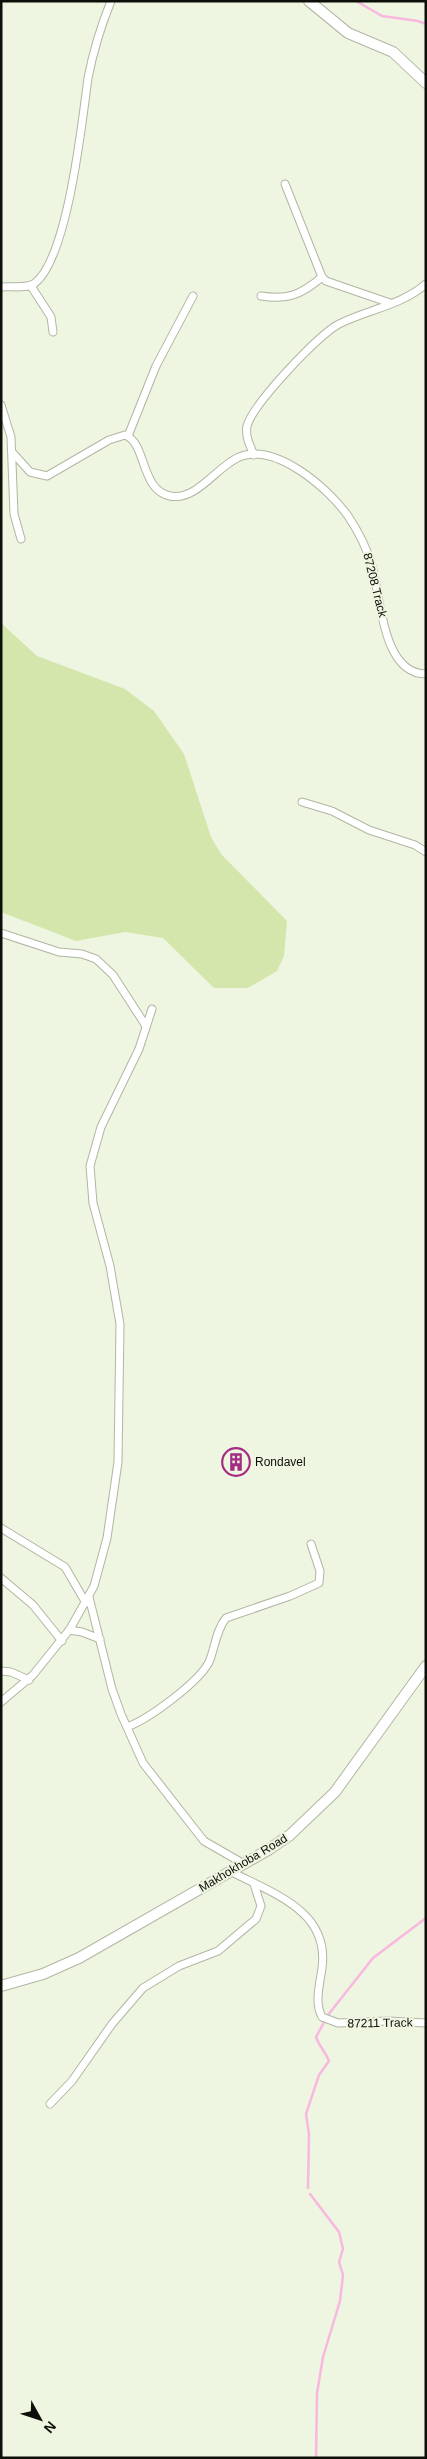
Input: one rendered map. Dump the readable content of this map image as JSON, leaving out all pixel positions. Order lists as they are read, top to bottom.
{
  "streets": {
    "street": ["87208 Track", "Makhokhoba Road", "87211 Track"]
  },
  "crossings": [
    ["Makhokhoba Road", "87211 Track"]
  ],
  "places": {
    "building": ["Rondavel"]
  },
  "north": "bottom right"
}
